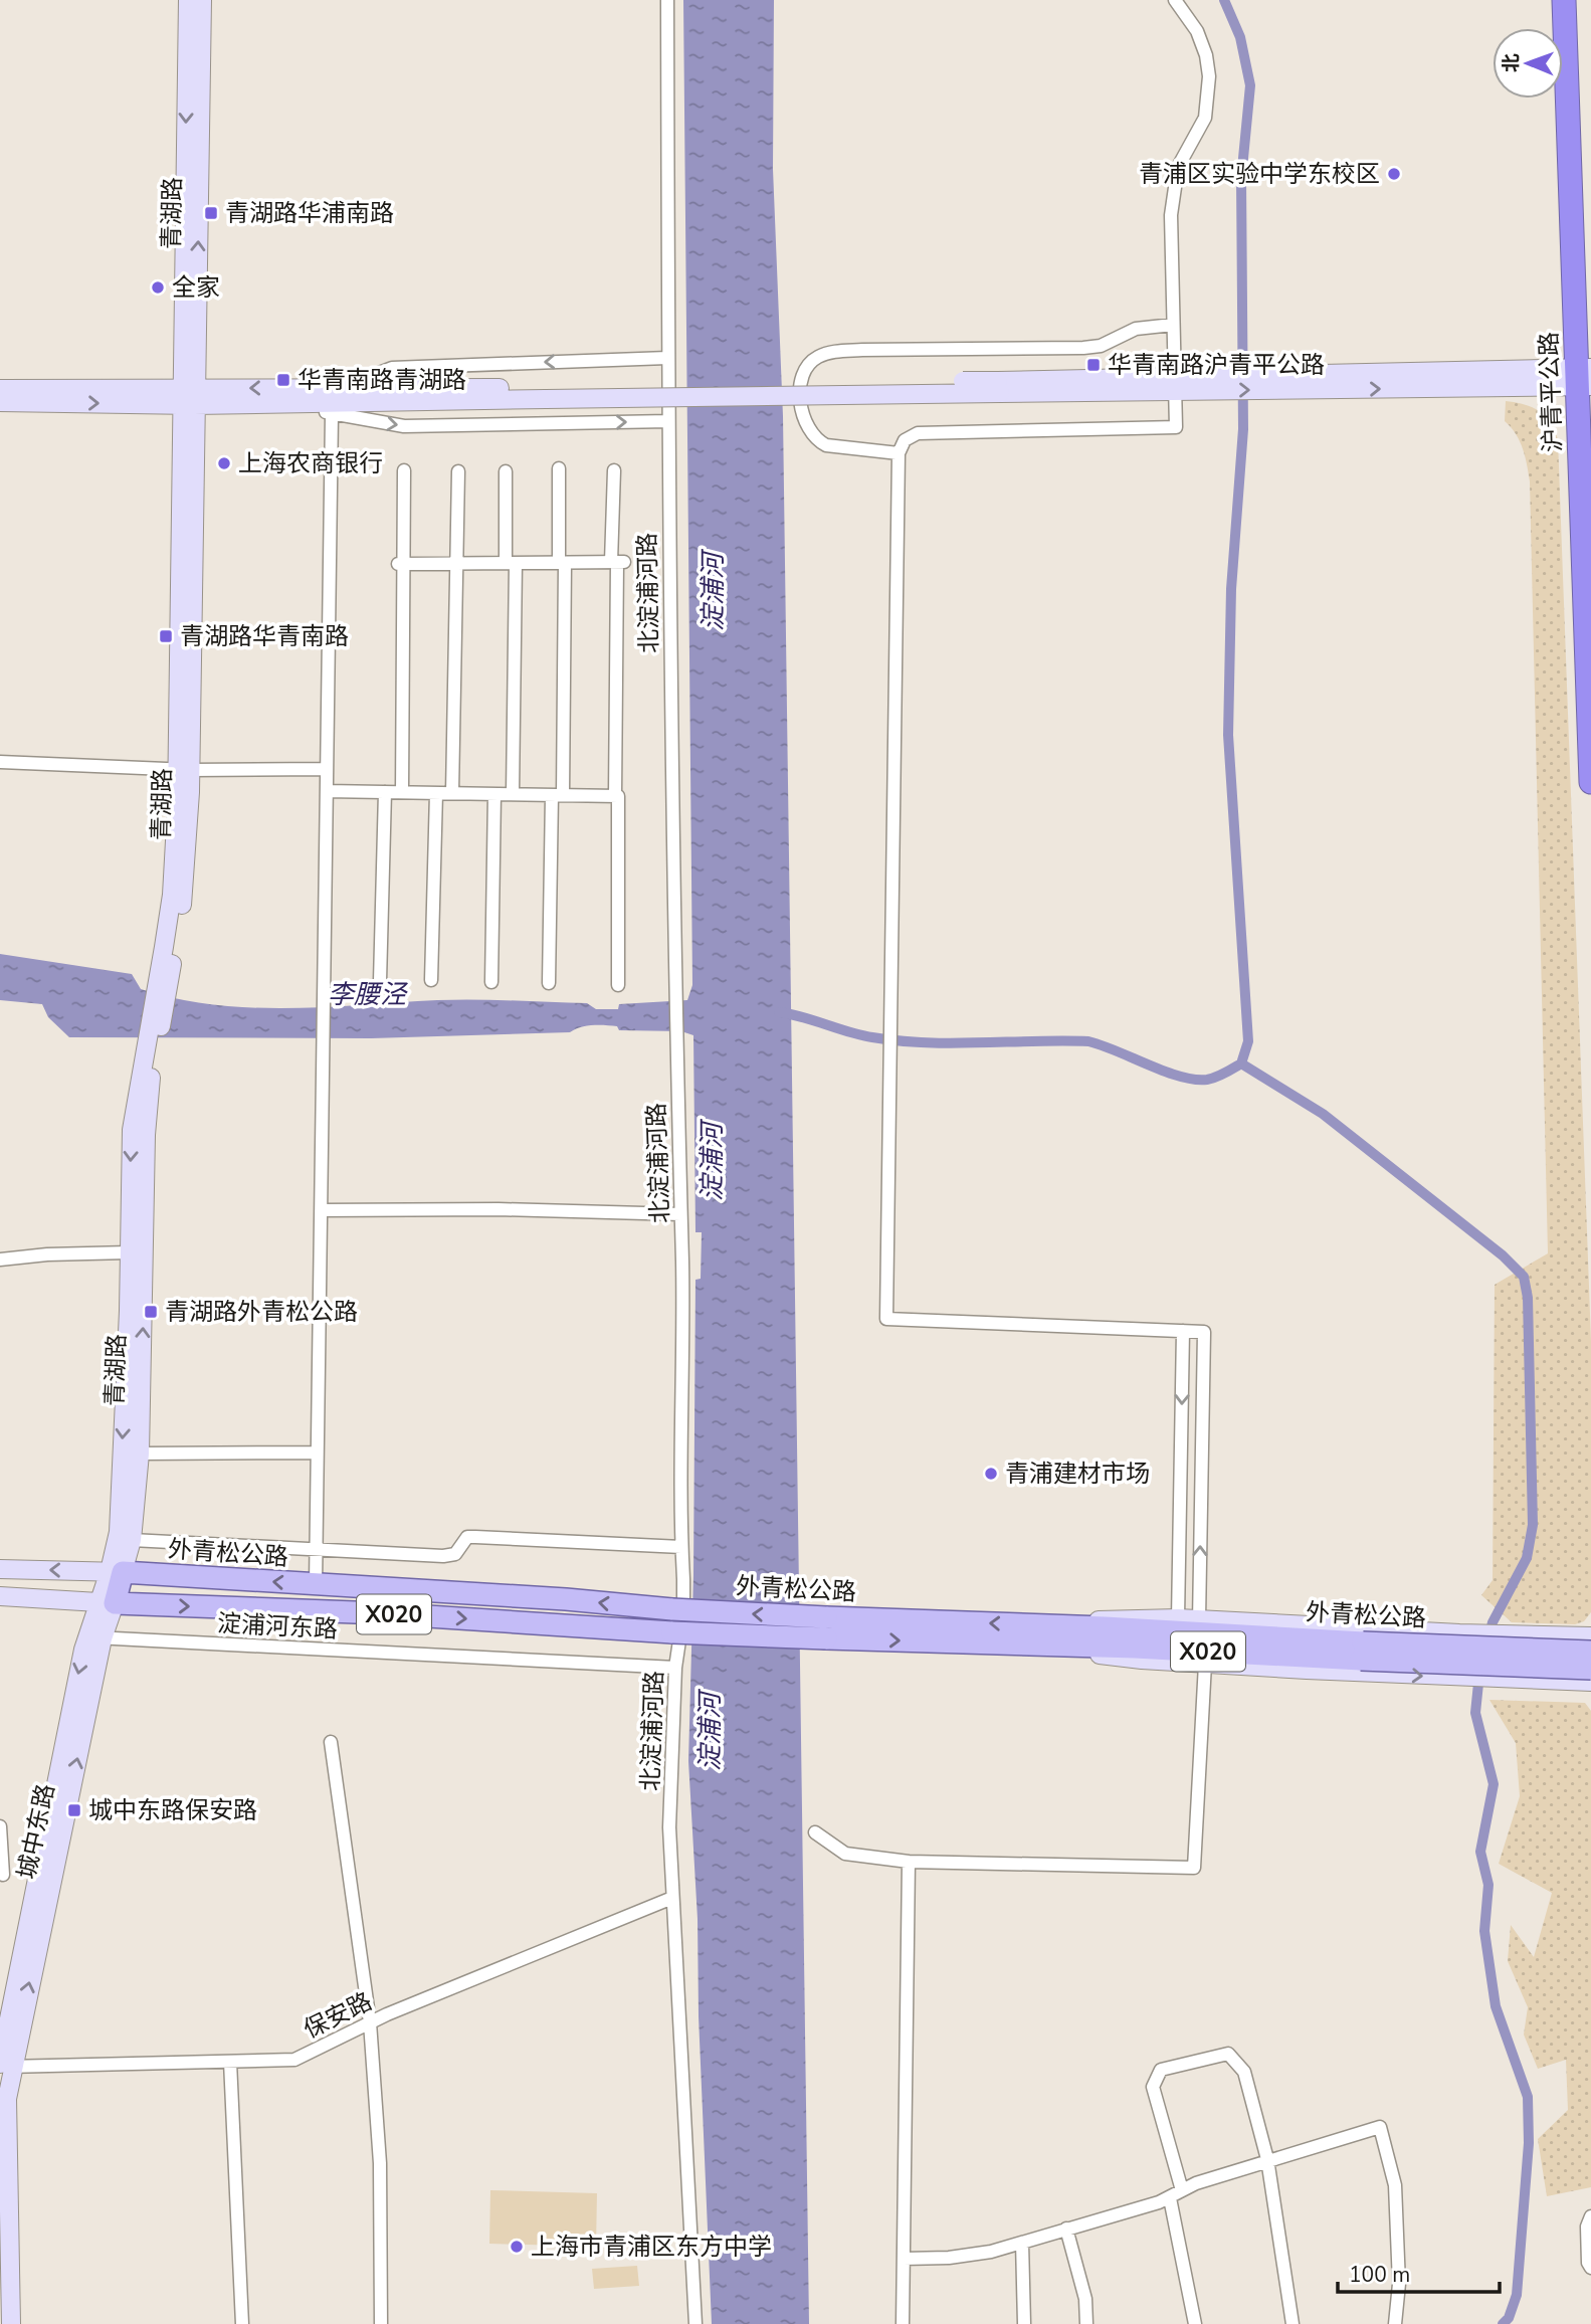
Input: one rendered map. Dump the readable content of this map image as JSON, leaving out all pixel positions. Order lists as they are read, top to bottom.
{
  "streets": {
    "highway": ["沪青平公路"],
    "main road": [
      "青湖路",
      "外青松公路",
      "X020",
      "城中东路"
    ],
    "street": ["北淀浦河路", "淀浦河东路", "保安路"]
  },
  "crossings": [
    ["青湖路", "外青松公路"],
    ["青湖路", "城中东路"],
    ["北淀浦河路", "淀浦河东路"],
    ["北淀浦河路", "保安路"],
    ["外青松公路", "城中东路"],
    ["淀浦河东路", "城中东路"],
    ["城中东路", "保安路"]
  ],
  "water": ["淀浦河", "李腰泾"],
  "places": {
    "other": [
      "青浦区实验中学东校区",
      "全家",
      "上海农商银行",
      "青浦建材市场",
      "上海市青浦区东方中学"
    ],
    "transit": [
      "青湖路华浦南路",
      "华青南路沪青平公路",
      "华青南路青湖路",
      "青湖路华青南路",
      "青湖路外青松公路",
      "城中东路保安路"
    ]
  },
  "scale_bar": "100 m",
  "north": "left"
}
